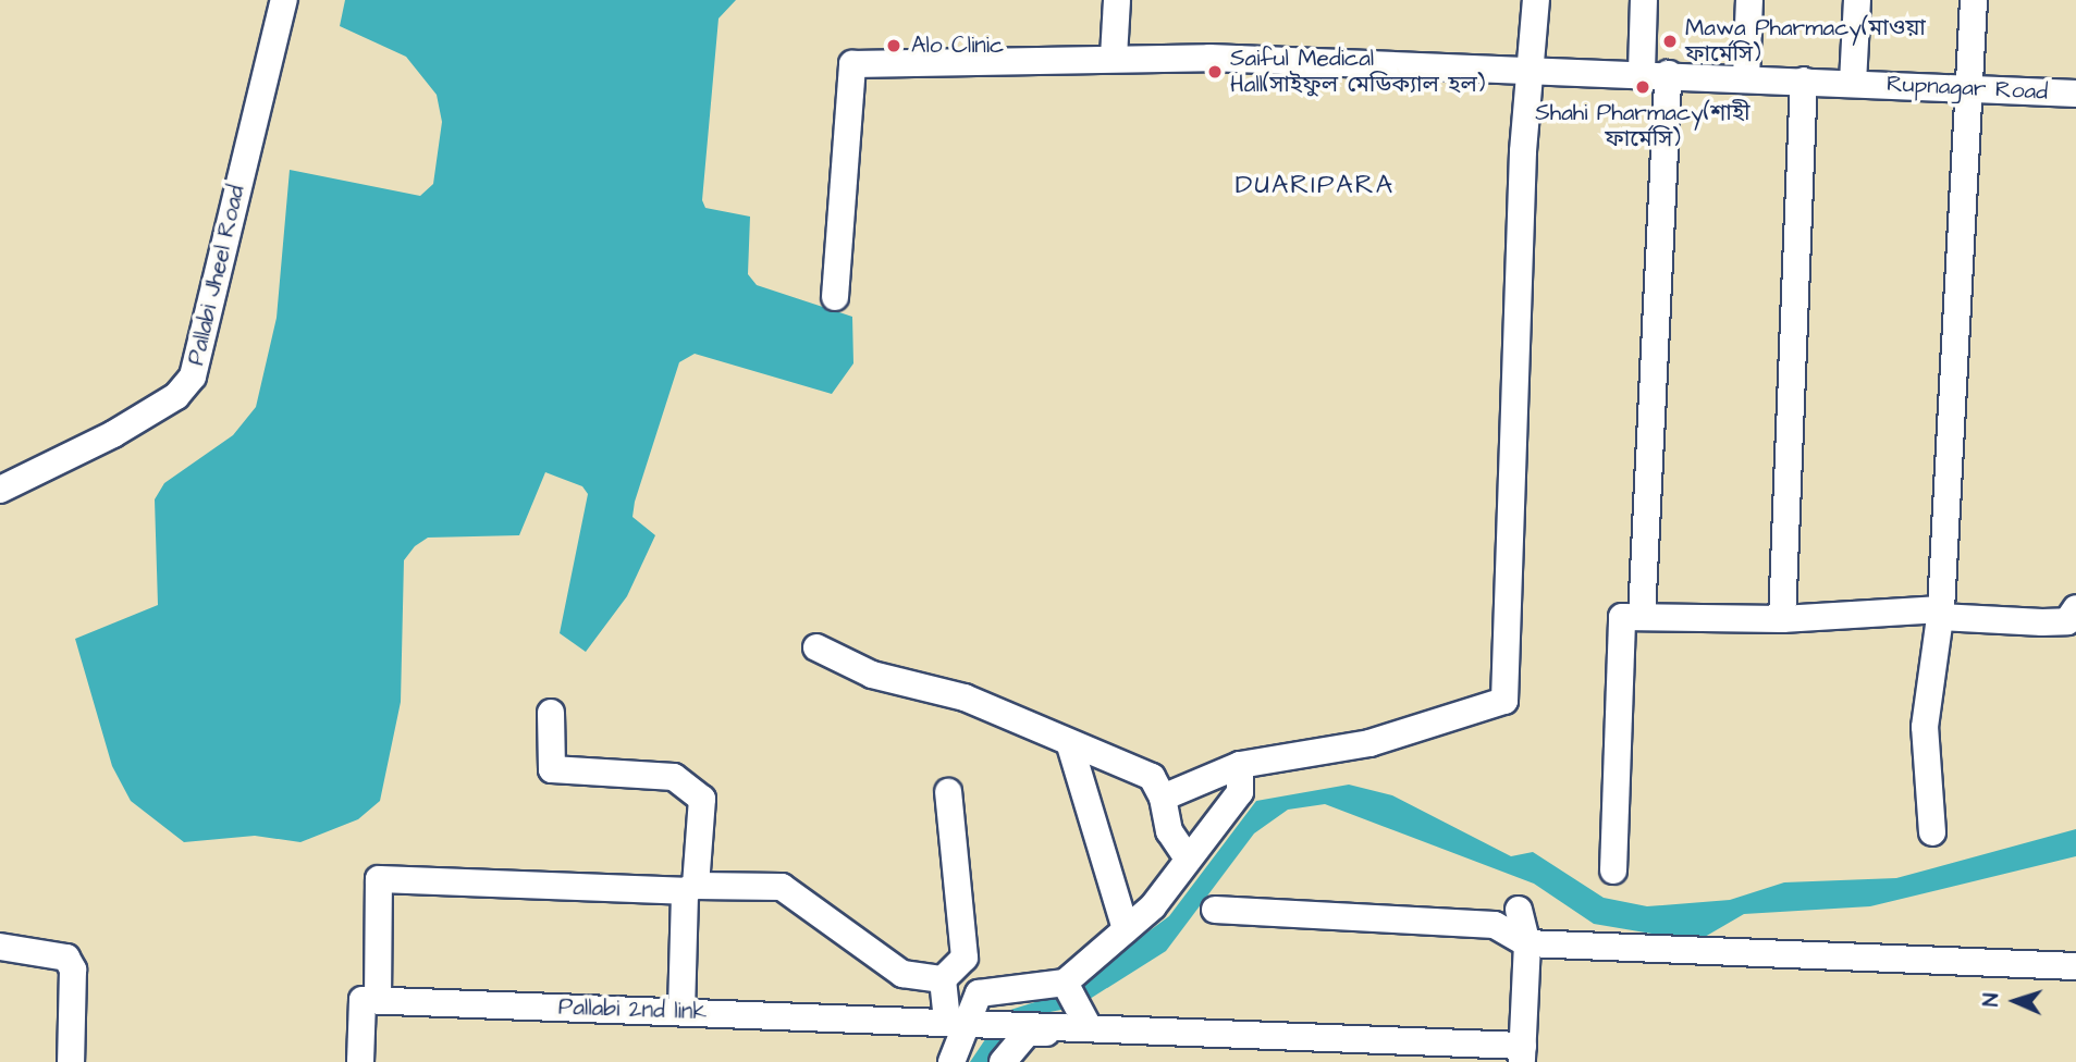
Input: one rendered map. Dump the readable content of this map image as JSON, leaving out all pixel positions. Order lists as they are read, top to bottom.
{
  "streets": {
    "street": ["Rupnagar Road", "Pallabi Jheel Road", "Pallabi 2nd link"]
  },
  "districts": ["DUARIPARA"],
  "places": [
    "Mawa Pharmacy(মাওয়া ফার্মেসি)",
    "Alo Clinic",
    "Saiful Medical Hall(সাইফুল মেডিক্যাল হল)",
    "Shahi Pharmacy(শাহী ফার্মেসি)"
  ],
  "north": "left"
}
